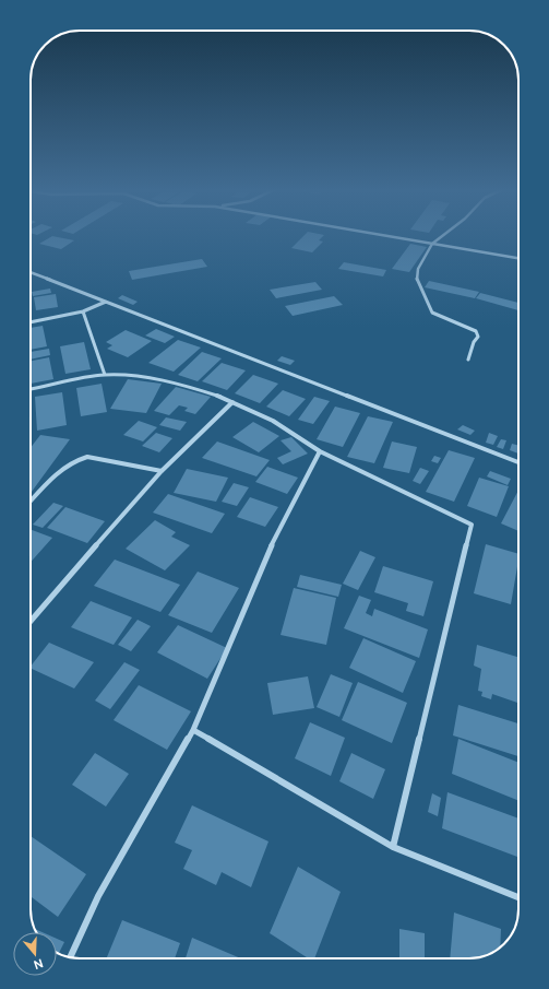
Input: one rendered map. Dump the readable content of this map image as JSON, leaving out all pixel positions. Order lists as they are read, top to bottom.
{
  "north": "bottom"
}
